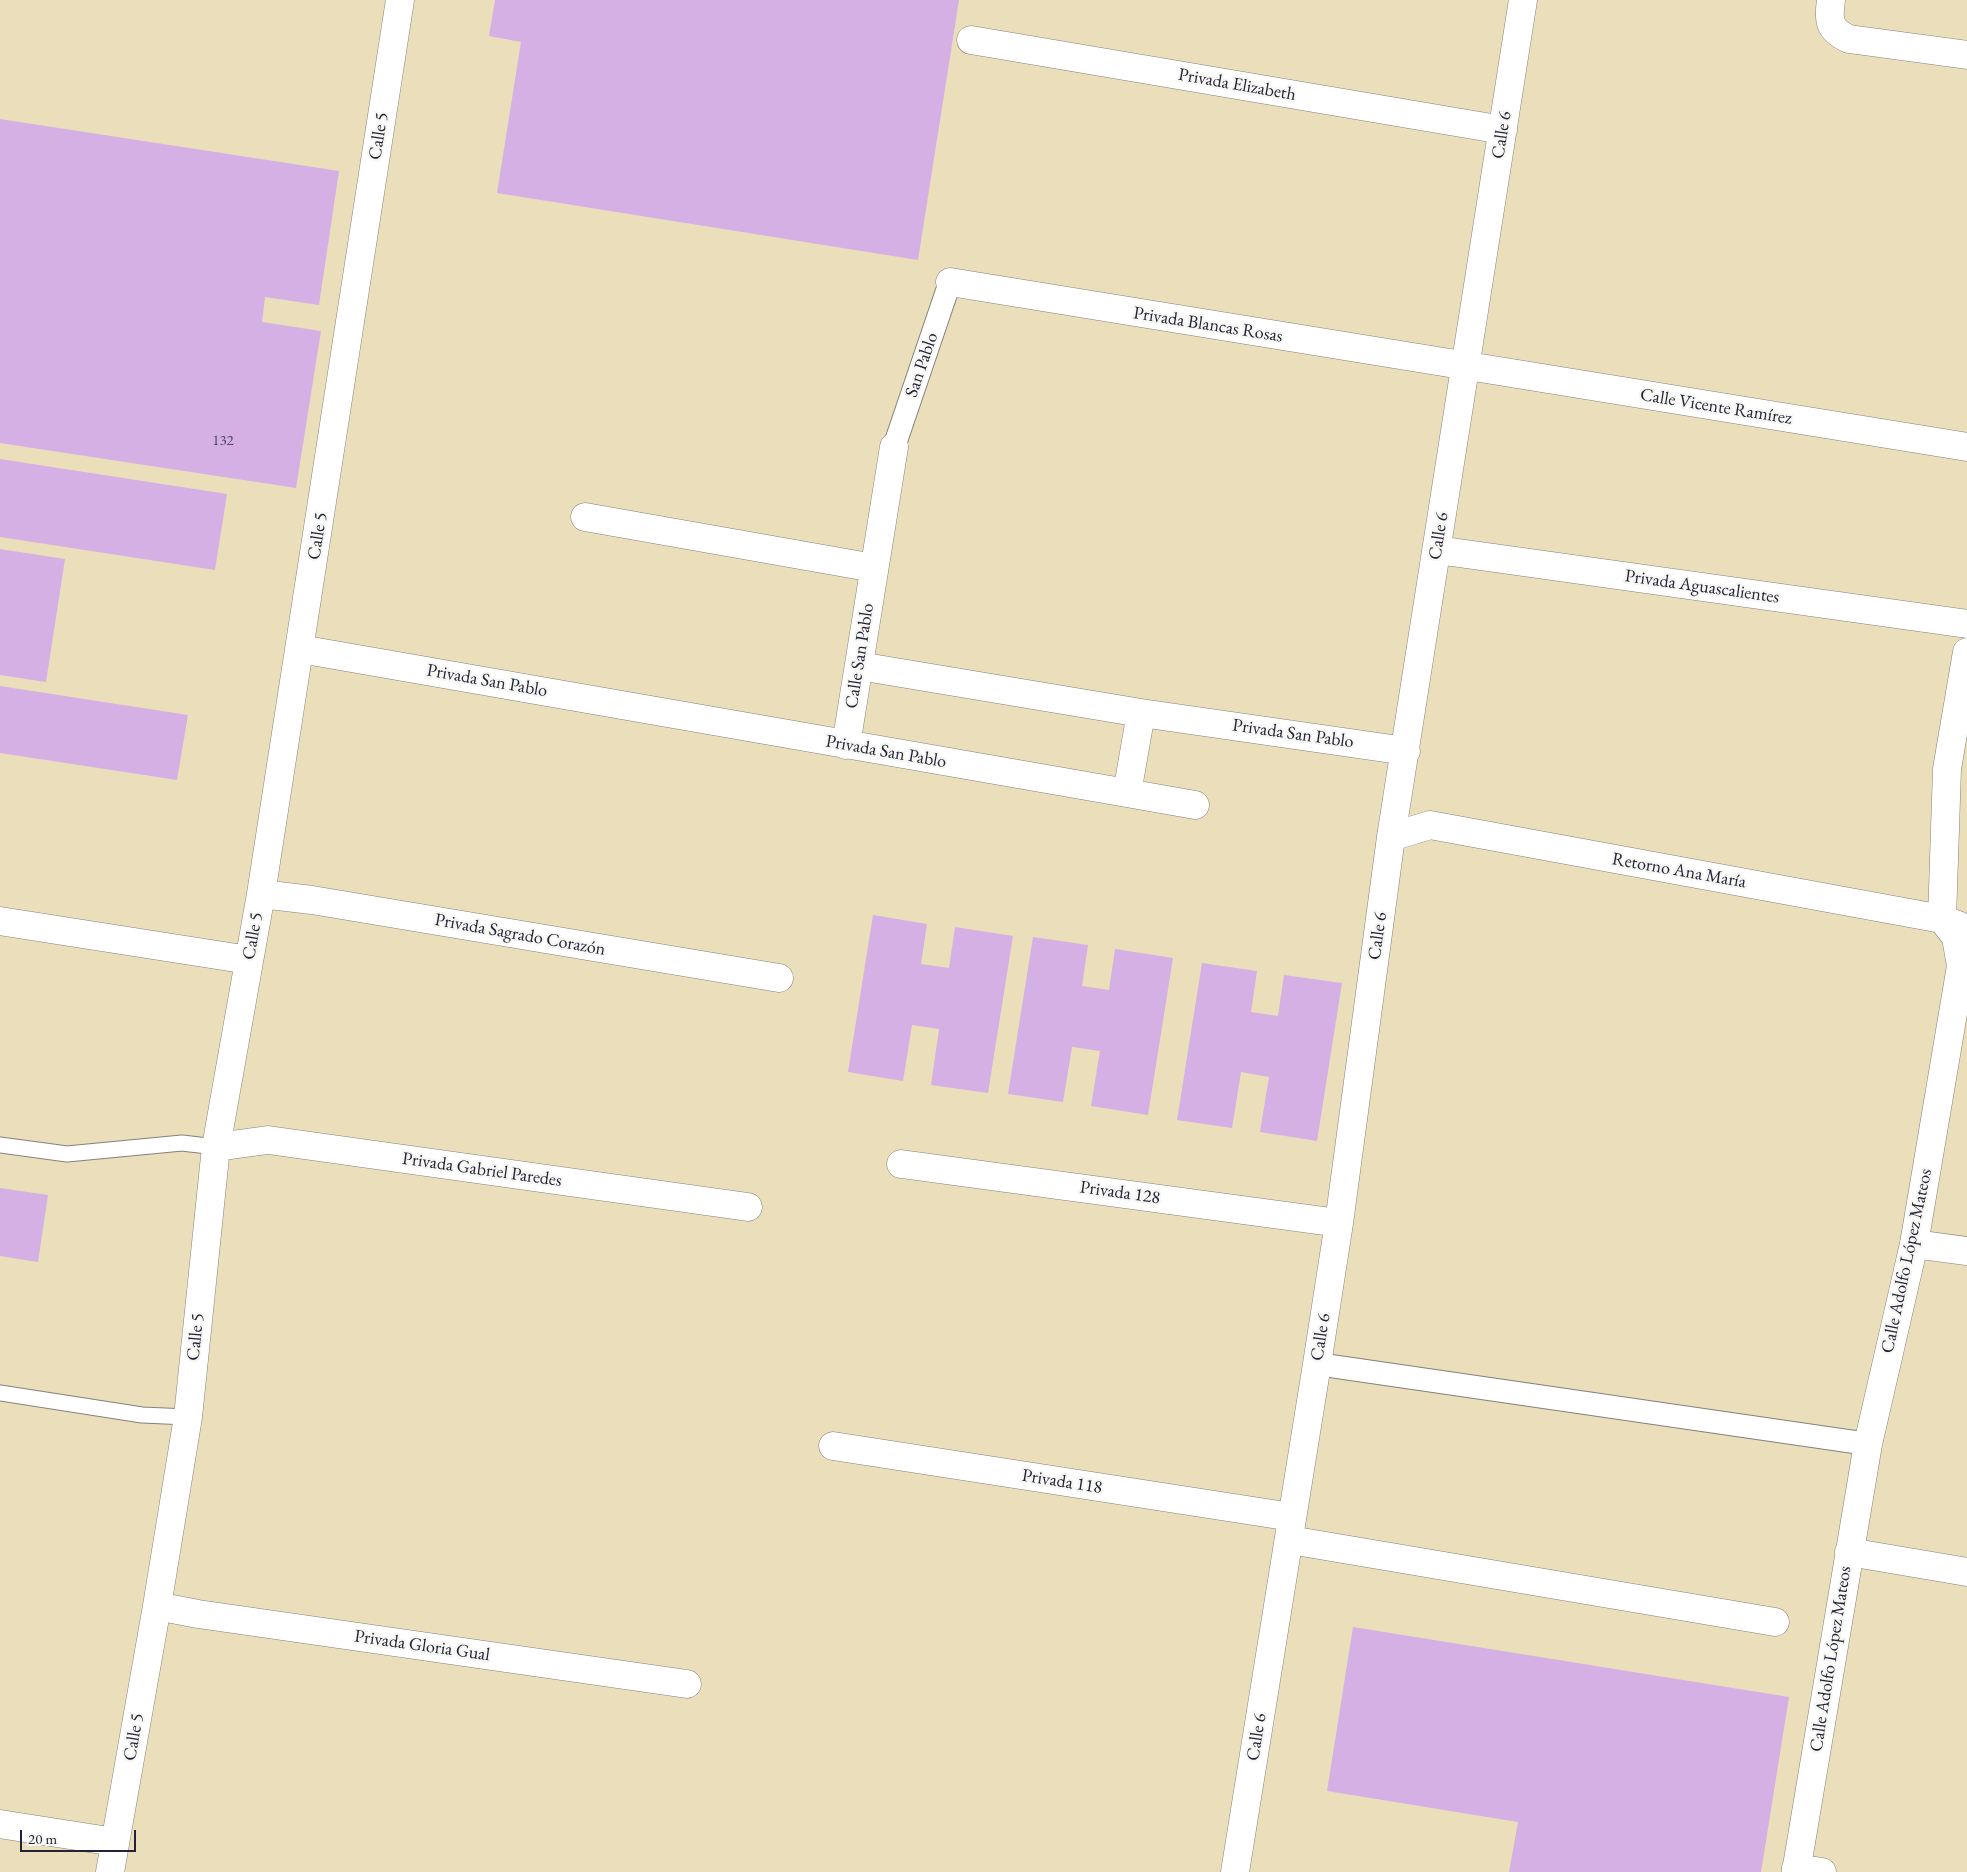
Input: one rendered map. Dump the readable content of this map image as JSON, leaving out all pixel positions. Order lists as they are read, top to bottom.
{
  "streets": {
    "street": [
      "Privada Elizabeth",
      "Calle 6",
      "Calle 5",
      "Privada Blancas Rosas",
      "San Pablo",
      "Calle Vicente Ramírez",
      "Privada Aguascalientes",
      "Calle San Pablo",
      "Privada San Pablo",
      "Retorno Ana María",
      "Privada Sagrado Corazón",
      "Privada Gabriel Paredes",
      "Privada 128",
      "Calle Adolfo López Mateos",
      "Privada 118",
      "Privada Gloria Gual"
    ]
  },
  "crossings": [
    ["Privada Elizabeth", "Calle 6"],
    ["Calle 6", "Privada Blancas Rosas"],
    ["Calle 6", "Calle Vicente Ramírez"],
    ["Calle 6", "Privada Aguascalientes"],
    ["Calle 6", "Privada San Pablo"],
    ["Calle 6", "Retorno Ana María"],
    ["Calle 6", "Privada 128"],
    ["Calle 6", "Privada 118"],
    ["Calle 5", "Privada San Pablo"],
    ["Calle 5", "Privada Sagrado Corazón"],
    ["Calle 5", "Privada Gabriel Paredes"],
    ["Calle 5", "Privada Gloria Gual"],
    ["Privada Blancas Rosas", "San Pablo"],
    ["Privada Blancas Rosas", "Calle Vicente Ramírez"],
    ["Calle San Pablo", "Privada San Pablo"],
    ["Retorno Ana María", "Calle Adolfo López Mateos"]
  ],
  "house_numbers": ["132"],
  "scale_bar": "20 m"
}
